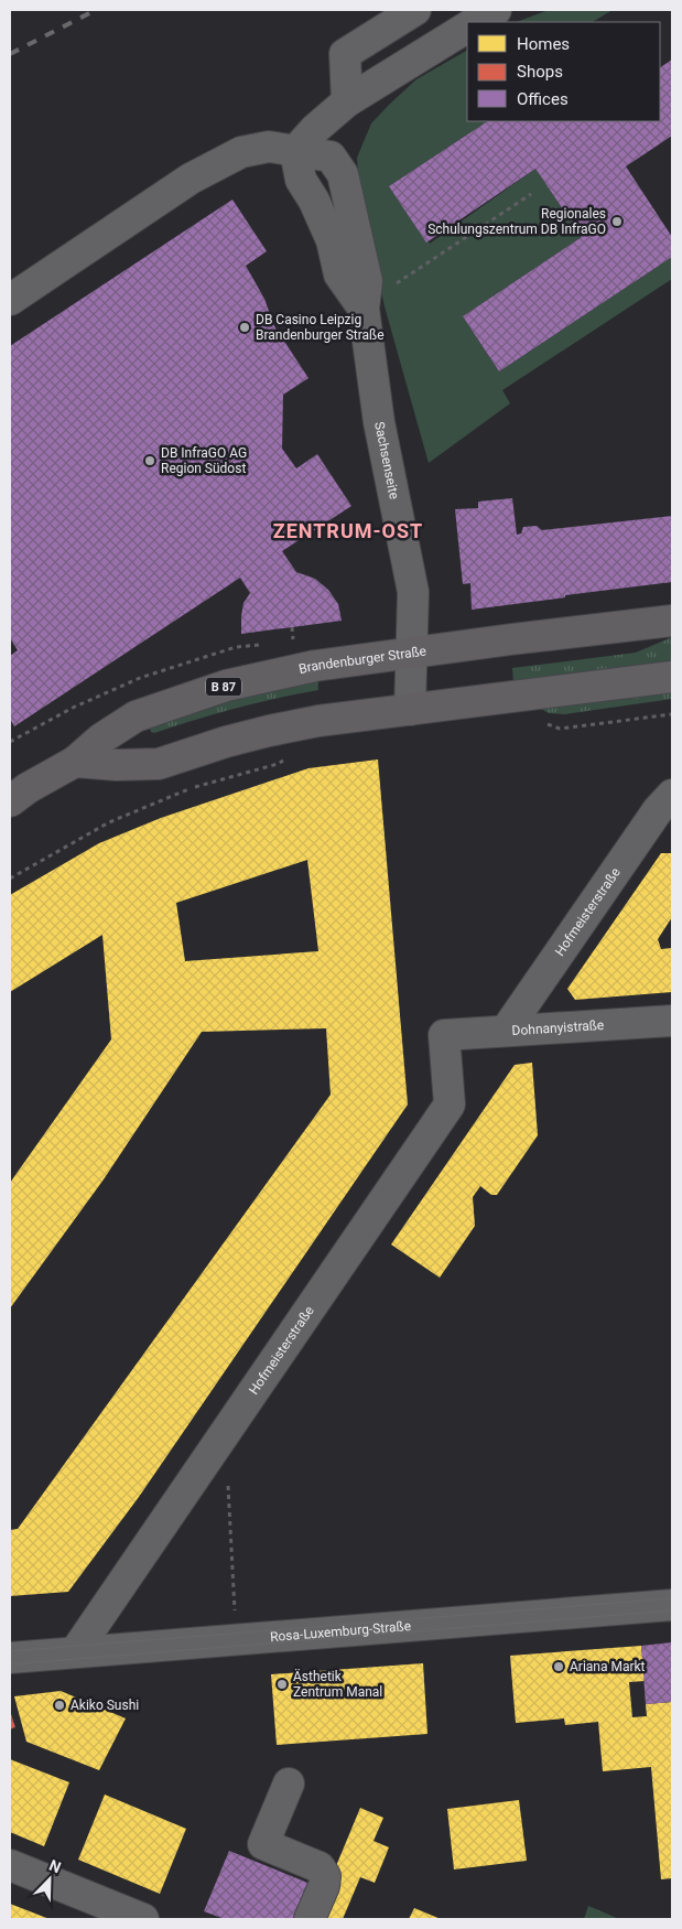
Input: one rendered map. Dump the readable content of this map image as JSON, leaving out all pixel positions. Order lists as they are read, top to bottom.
{
  "streets": {
    "main road": ["Brandenburger Straße", "B 87"],
    "street": [
      "Sachsenseite",
      "Hofmeisterstraße",
      "Dohnanyistraße",
      "Rosa-Luxemburg-Straße"
    ]
  },
  "crossings": [
    ["Sachsenseite", "Brandenburger Straße"],
    ["Hofmeisterstraße", "Dohnanyistraße"],
    ["Hofmeisterstraße", "Rosa-Luxemburg-Straße"]
  ],
  "districts": ["ZENTRUM-OST"],
  "places": [
    "Regionales Schulungszentrum DB InfraGO",
    "DB Casino Leipzig Brandenburger Straße",
    "DB InfraGO AG Region Südost",
    "Ariana Markt",
    "Ästhetik Zentrum Manal",
    "Akiko Sushi"
  ],
  "legend": ["Homes", "Shops", "Offices"],
  "north": "top right"
}
